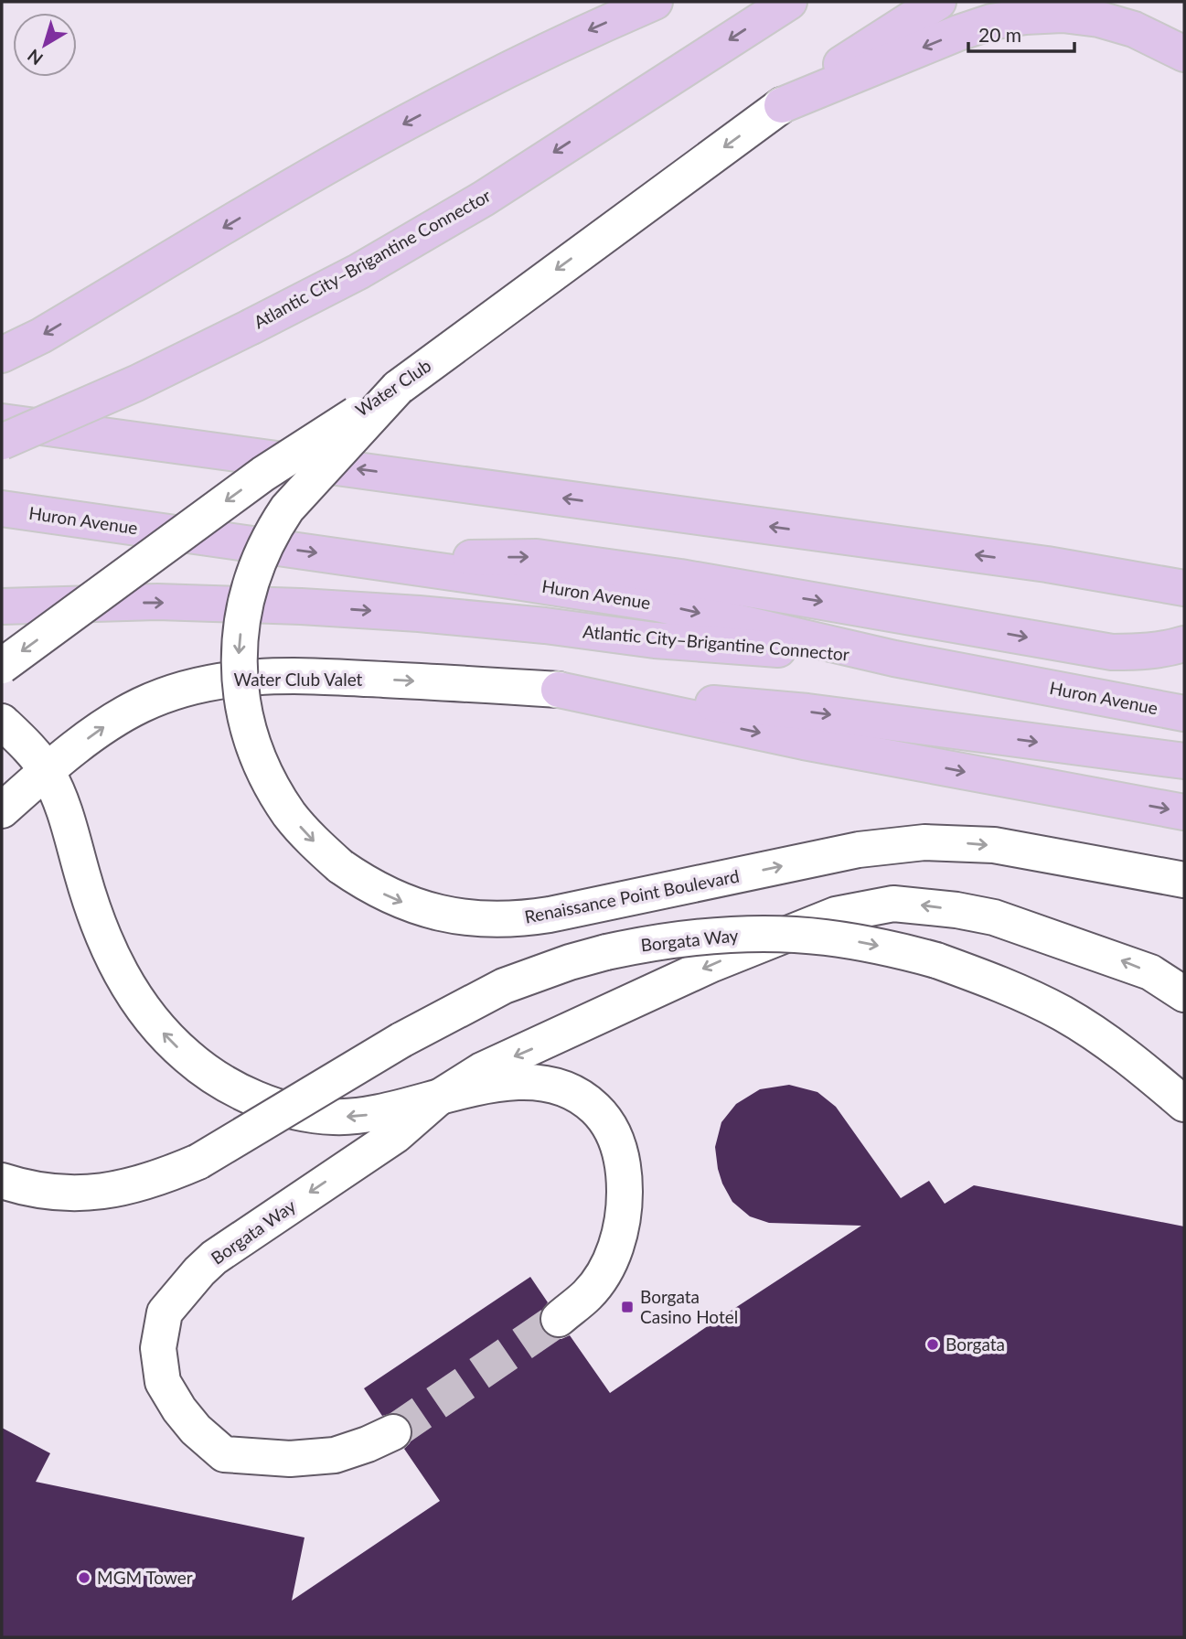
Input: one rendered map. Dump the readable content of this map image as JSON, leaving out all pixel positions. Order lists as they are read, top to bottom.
{
  "streets": {
    "main road": ["Atlantic City–Brigantine Connector", "Huron Avenue"],
    "street": [
      "Water Club",
      "Water Club Valet",
      "Renaissance Point Boulevard",
      "Borgata Way"
    ]
  },
  "crossings": [
    ["Atlantic City–Brigantine Connector", "Huron Avenue"],
    ["Water Club", "Renaissance Point Boulevard"],
    ["Water Club Valet", "Borgata Way"]
  ],
  "one_way": ["Water Club", "Water Club Valet"],
  "places": {
    "transit": ["Borgata Casino Hotel"],
    "other": ["Borgata", "MGM Tower"]
  },
  "scale_bar": "20 m",
  "north": "bottom left"
}
